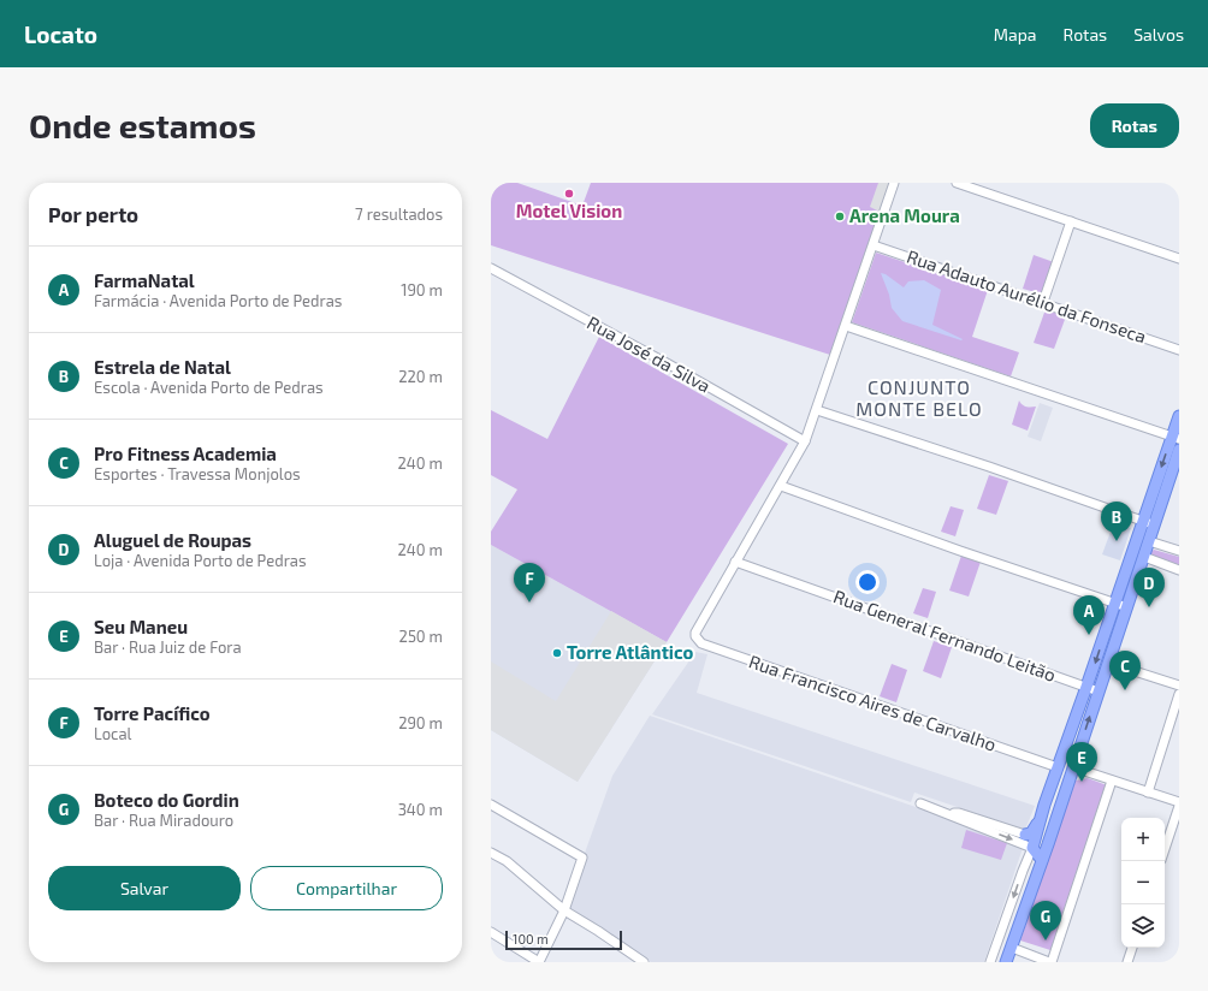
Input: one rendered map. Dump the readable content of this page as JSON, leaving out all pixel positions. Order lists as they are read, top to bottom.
{
  "streets": {
    "street": [
      "Rua Adauto Aurélio da Fonseca",
      "Rua José da Silva",
      "Rua General Fernando Leitão",
      "Rua Francisco Aires de Carvalho"
    ]
  },
  "crossings": [
    ["Rua General Fernando Leitão", "Rua Francisco Aires de Carvalho"]
  ],
  "districts": ["CONJUNTO MONTE BELO"],
  "places": ["Motel Vision", "Arena Moura", "Torre Atlântico"],
  "scale_bar": "100 m",
  "page": {
    "header": "Locato",
    "nav": ["Mapa", "Rotas", "Salvos"],
    "buttons": [
      "Rotas",
      ["Salvar", "Compartilhar"]
    ],
    "title": "Onde estamos",
    "heading": ["Por perto", "7 resultados"],
    "list": [
      {
        "mark": "A",
        "name": "FarmaNatal",
        "note": "Farmácia · Avenida Porto de Pedras",
        "value": "190 m"
      },
      {
        "mark": "B",
        "name": "Estrela de Natal",
        "note": "Escola · Avenida Porto de Pedras",
        "value": "220 m"
      },
      {
        "mark": "C",
        "name": "Pro Fitness Academia",
        "note": "Esportes · Travessa Monjolos",
        "value": "240 m"
      },
      {
        "mark": "D",
        "name": "Aluguel de Roupas",
        "note": "Loja · Avenida Porto de Pedras",
        "value": "240 m"
      },
      {
        "mark": "E",
        "name": "Seu Maneu",
        "note": "Bar · Rua Juiz de Fora",
        "value": "250 m"
      },
      {
        "mark": "F",
        "name": "Torre Pacífico",
        "note": "Local",
        "value": "290 m"
      },
      {
        "mark": "G",
        "name": "Boteco do Gordin",
        "note": "Bar · Rua Miradouro",
        "value": "340 m"
      }
    ],
    "pins": [
      "B",
      "F",
      "D",
      "A",
      "C",
      "E",
      "G"
    ],
    "map_buttons": ["+", "−"],
    "scale": "100 m"
  }
}
